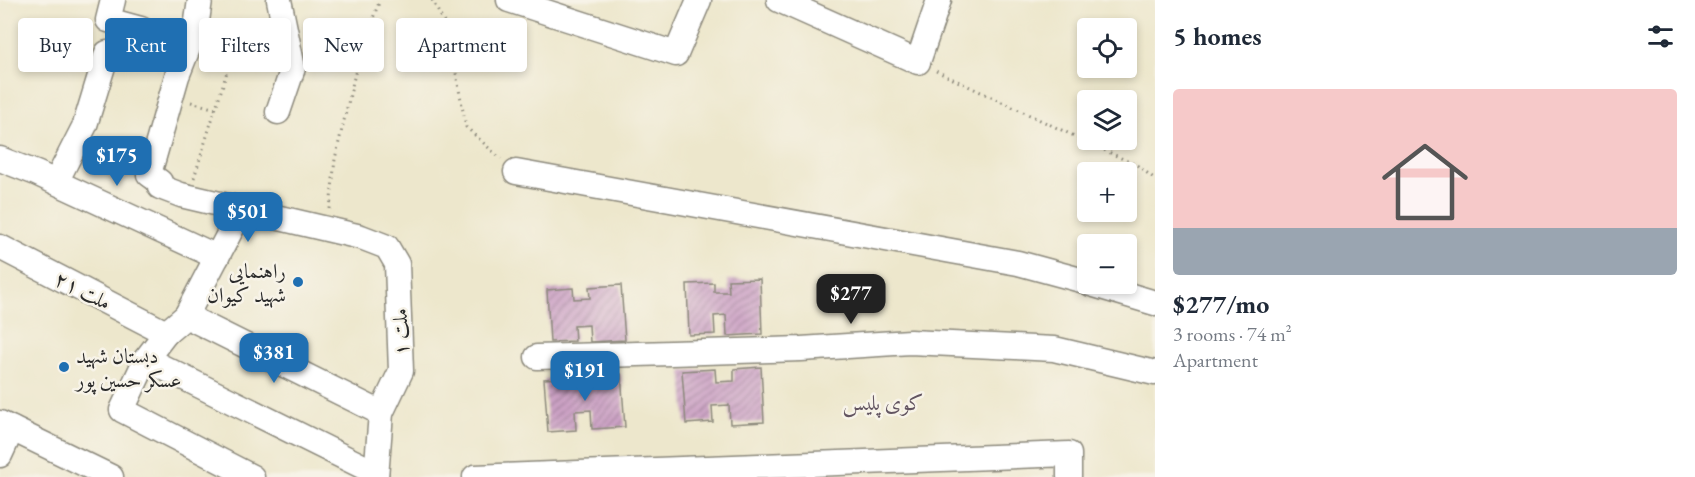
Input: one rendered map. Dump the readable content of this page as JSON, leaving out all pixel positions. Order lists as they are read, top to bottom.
{
  "streets": {
    "street": ["ملت ۲۱", "ملت ۱"]
  },
  "districts": ["کوی پلیس"],
  "places": ["راهنمایی شهید کیوان", "دبستان شهید عسکر حسین پور"],
  "page": {
    "heading": "5 homes",
    "map_buttons": ["+", "−"],
    "chip": [
      "Buy",
      "Rent",
      "Filters",
      "New",
      "Apartment"
    ],
    "list": [
      {
        "name": "$277/mo",
        "note": "3 rooms · 74 m² · Apartment"
      }
    ],
    "price": [
      "$175",
      "$501",
      "$277",
      "$381",
      "$191"
    ]
  }
}
